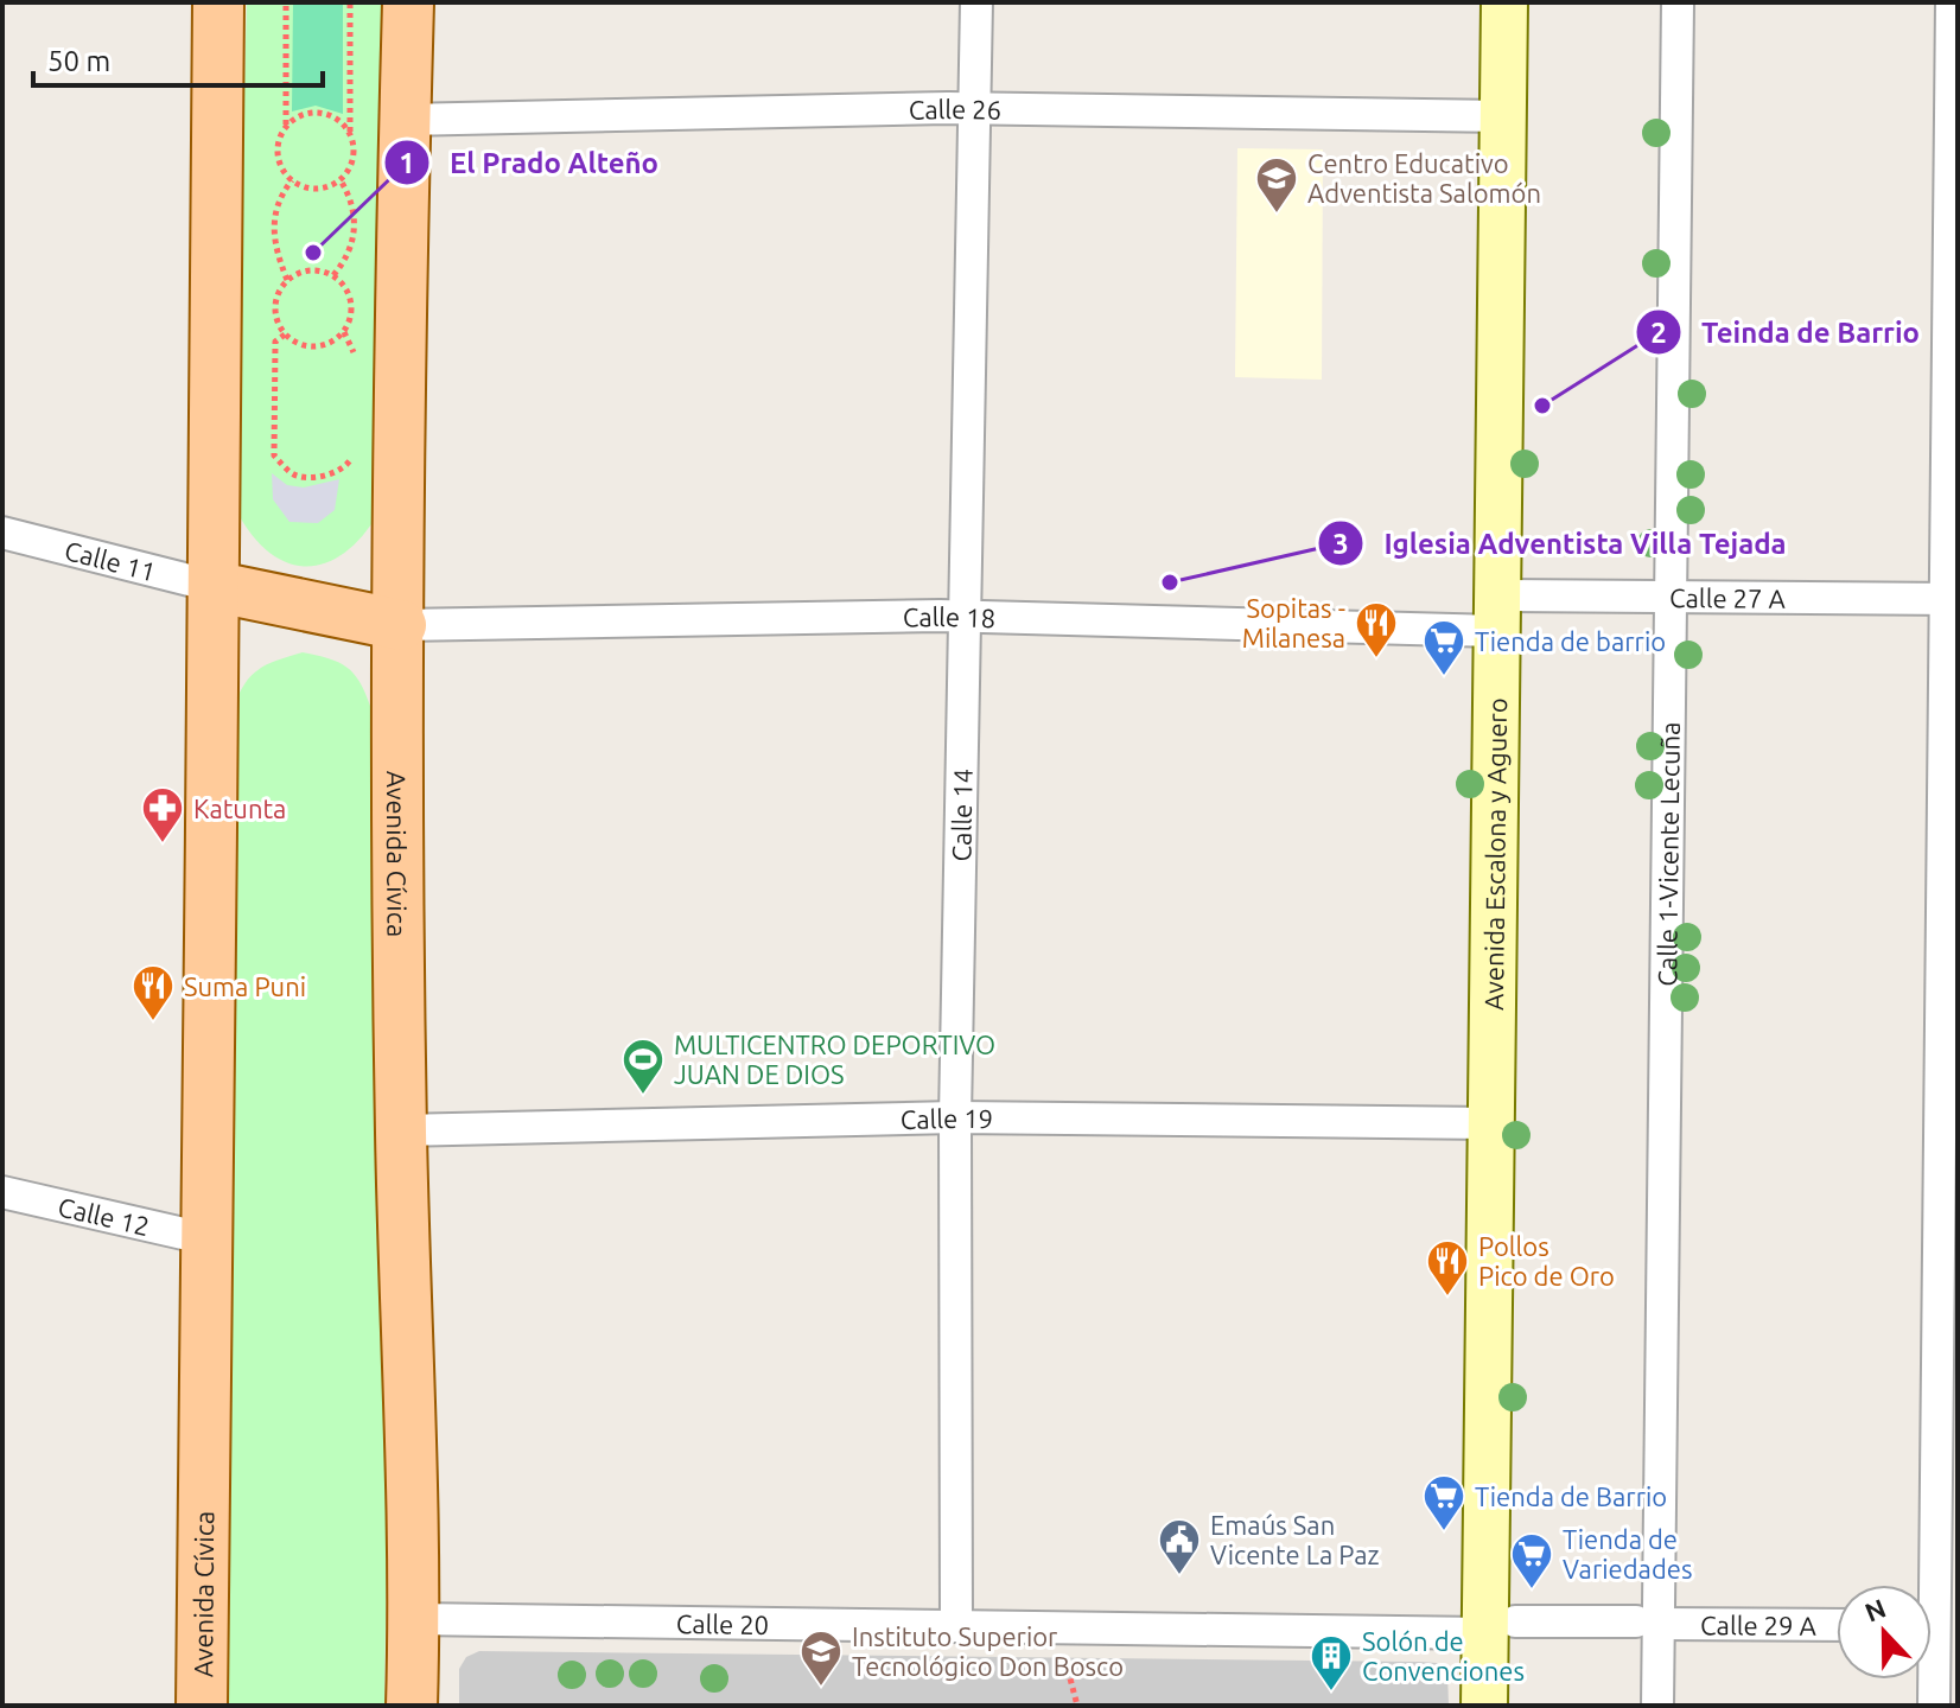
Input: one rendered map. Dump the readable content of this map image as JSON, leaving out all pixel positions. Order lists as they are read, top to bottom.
{
  "streets": {
    "main road": ["Avenida Cívica"],
    "street": [
      "Calle 26",
      "Calle 11",
      "Calle 27 A",
      "Calle 18",
      "Calle 14",
      "Avenida Escalona y Aguero",
      "Calle 1-Vicente Lecuña",
      "Calle 19",
      "Calle 12",
      "Calle 20",
      "Calle 29 A"
    ]
  },
  "crossings": [
    ["Calle 26", "Calle 14"],
    ["Calle 26", "Avenida Cívica"],
    ["Calle 26", "Avenida Escalona y Aguero"],
    ["Calle 11", "Avenida Cívica"],
    ["Calle 27 A", "Calle 18"],
    ["Calle 27 A", "Avenida Escalona y Aguero"],
    ["Calle 27 A", "Calle 1-Vicente Lecuña"],
    ["Calle 18", "Calle 14"],
    ["Calle 18", "Avenida Cívica"],
    ["Calle 18", "Avenida Escalona y Aguero"],
    ["Calle 14", "Calle 19"],
    ["Calle 14", "Calle 20"],
    ["Avenida Cívica", "Calle 19"],
    ["Avenida Cívica", "Calle 12"],
    ["Avenida Cívica", "Calle 20"],
    ["Avenida Escalona y Aguero", "Calle 19"],
    ["Avenida Escalona y Aguero", "Calle 20"],
    ["Avenida Escalona y Aguero", "Calle 29 A"],
    ["Calle 1-Vicente Lecuña", "Calle 29 A"],
    ["Calle 20", "Calle 29 A"]
  ],
  "places": {
    "school or university": ["Centro Educativo Adventista Salomón", "Instituto Superior Tecnológico Don Bosco"],
    "other": ["El Prado Alteño", "Teinda de Barrio", "Iglesia Adventista Villa Tejada"],
    "restaurant": ["Sopitas - Milanesa", "Suma Puni", "Pollos Pico de Oro"],
    "supermarket": ["Tienda de barrio", "Tienda de Barrio", "Tienda de Variedades"],
    "pharmacy": ["Katunta"],
    "sports": ["MULTICENTRO DEPORTIVO JUAN DE DIOS"],
    "public building": ["Emaús San Vicente La Paz"],
    "building": ["Solón de Convenciones"]
  },
  "scale_bar": "50 m",
  "north": "top"
}
